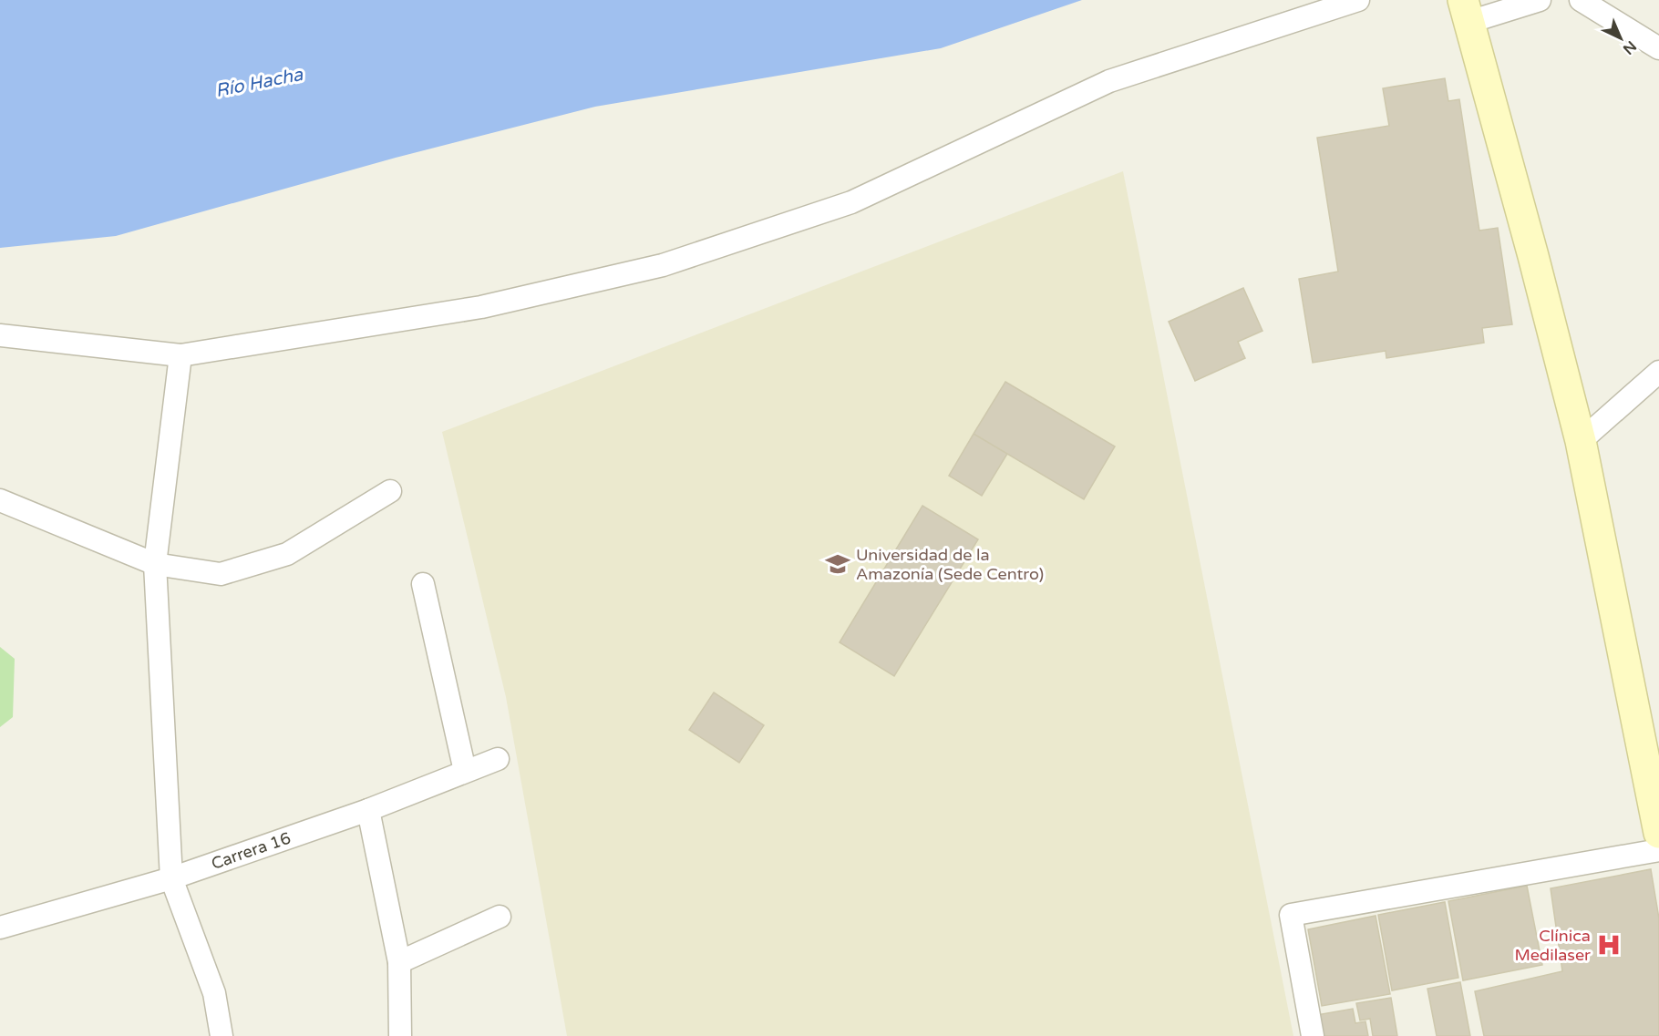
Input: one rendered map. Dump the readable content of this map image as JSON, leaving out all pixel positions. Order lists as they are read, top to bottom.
{
  "streets": {
    "street": ["Carrera 16"]
  },
  "water": ["Río Hacha"],
  "places": {
    "school or university": ["Universidad de la Amazonía (Sede Centro)"],
    "hospital": ["Clínica Medilaser"]
  },
  "north": "bottom right"
}
